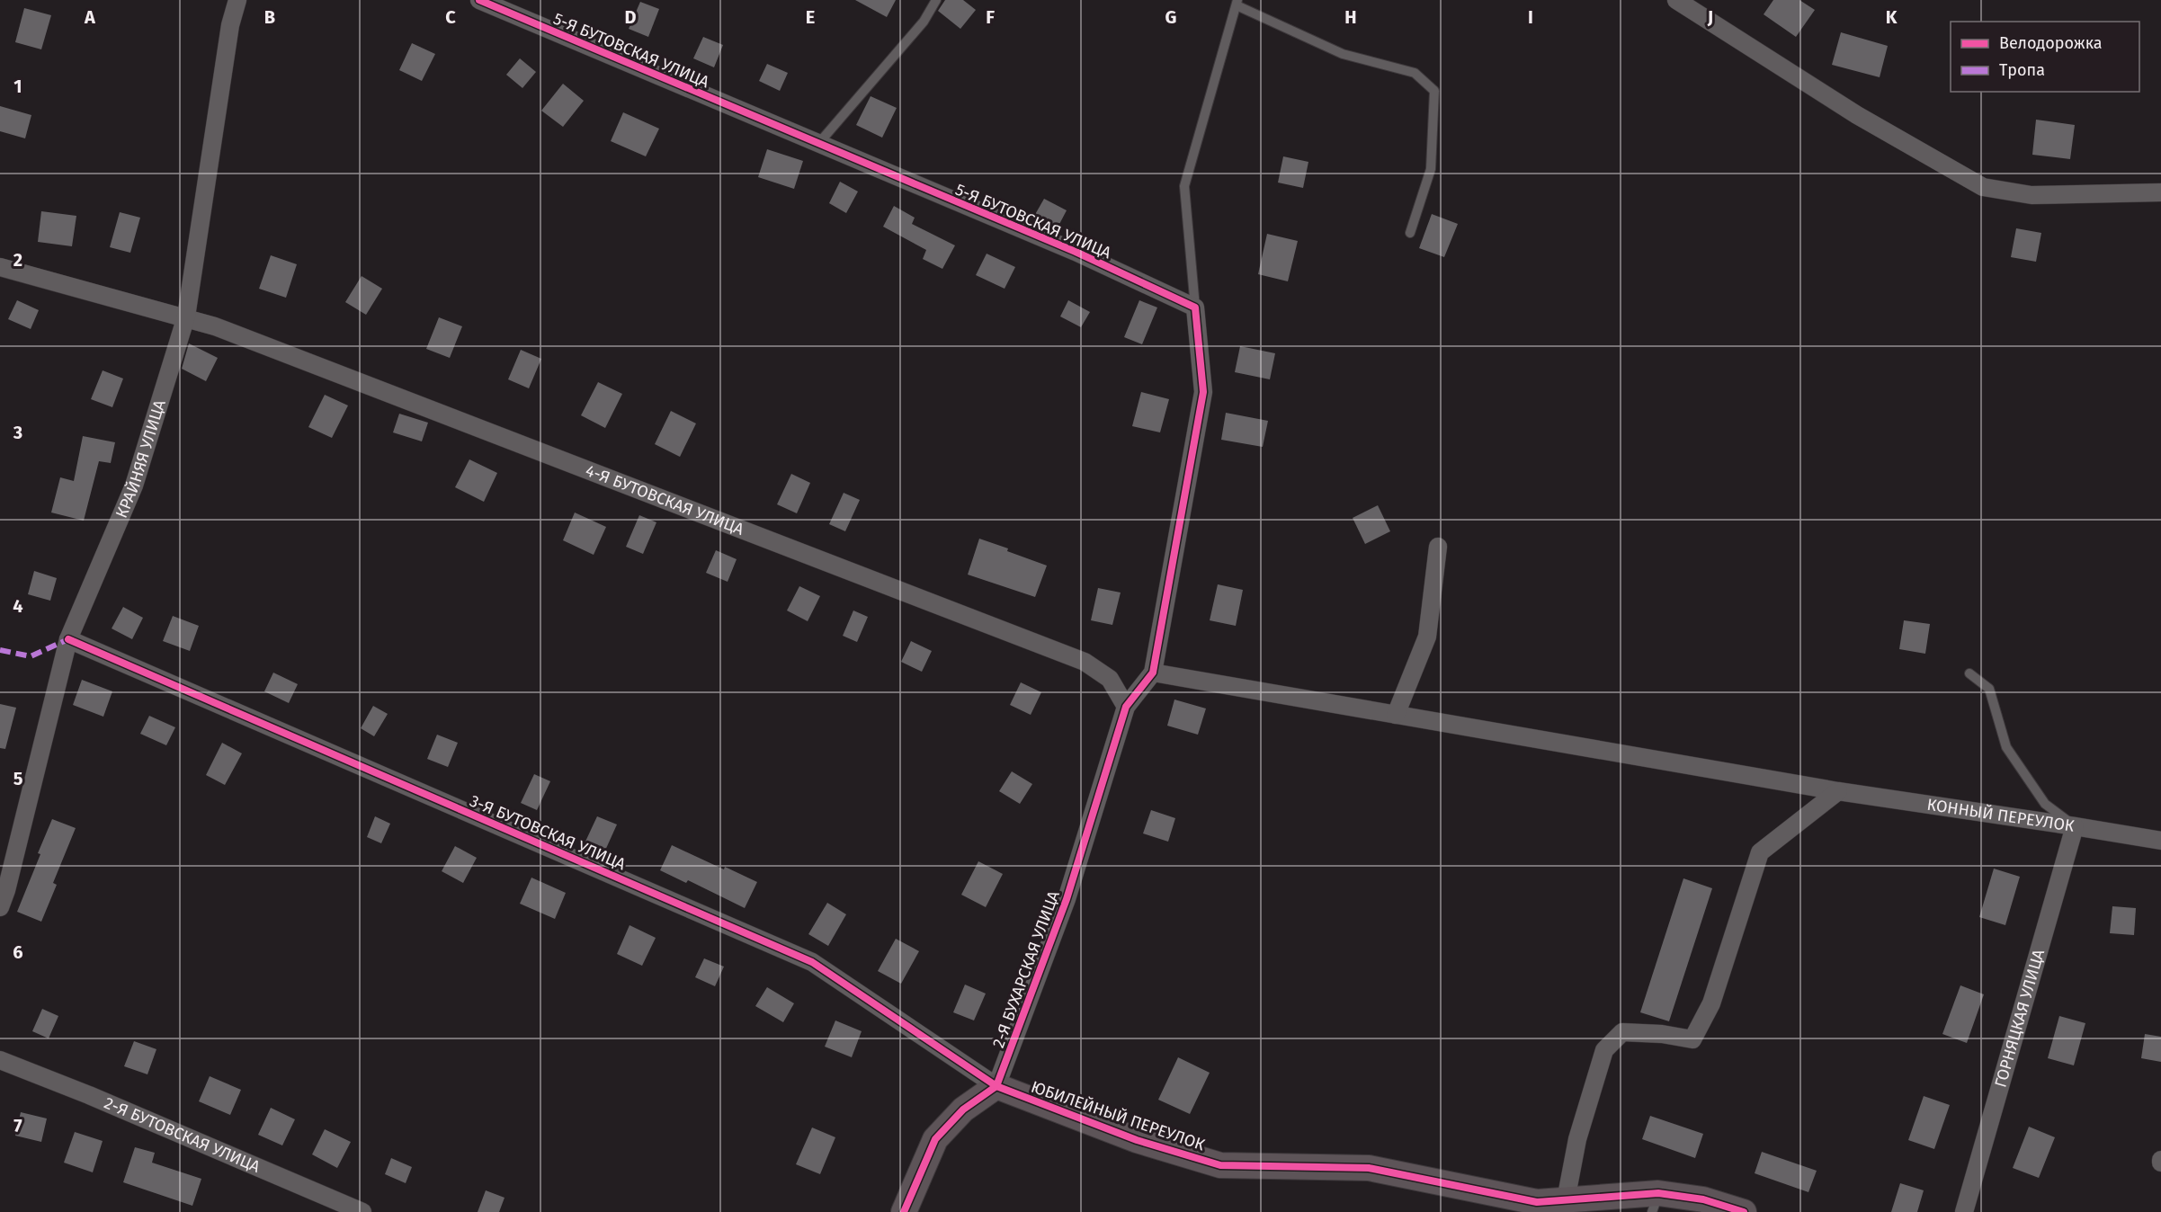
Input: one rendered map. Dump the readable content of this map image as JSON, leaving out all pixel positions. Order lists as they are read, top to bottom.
{
  "streets": {
    "street": [
      "5-Я БУТОВСКАЯ УЛИЦА",
      "КРАЙНЯЯ УЛИЦА",
      "4-Я БУТОВСКАЯ УЛИЦА",
      "КОННЫЙ ПЕРЕУЛОК",
      "3-Я БУТОВСКАЯ УЛИЦА",
      "2-Я БУХАРСКАЯ УЛИЦА",
      "ГОРНЯЦКАЯ УЛИЦА",
      "ЮБИЛЕЙНЫЙ ПЕРЕУЛОК",
      "2-Я БУТОВСКАЯ УЛИЦА"
    ]
  },
  "crossings": [
    ["КРАЙНЯЯ УЛИЦА", "4-Я БУТОВСКАЯ УЛИЦА"],
    ["КРАЙНЯЯ УЛИЦА", "3-Я БУТОВСКАЯ УЛИЦА"],
    ["4-Я БУТОВСКАЯ УЛИЦА", "2-Я БУХАРСКАЯ УЛИЦА"],
    ["КОННЫЙ ПЕРЕУЛОК", "ГОРНЯЦКАЯ УЛИЦА"],
    ["3-Я БУТОВСКАЯ УЛИЦА", "2-Я БУХАРСКАЯ УЛИЦА"],
    ["3-Я БУТОВСКАЯ УЛИЦА", "ЮБИЛЕЙНЫЙ ПЕРЕУЛОК"],
    ["2-Я БУХАРСКАЯ УЛИЦА", "ЮБИЛЕЙНЫЙ ПЕРЕУЛОК"]
  ],
  "legend": ["Велодорожка", "Тропа"],
  "grid": {
    "columns": [
      "A",
      "B",
      "C",
      "D",
      "E",
      "F",
      "G",
      "H",
      "I",
      "J",
      "K"
    ],
    "rows": [
      "1",
      "2",
      "3",
      "4",
      "5",
      "6",
      "7"
    ]
  }
}
